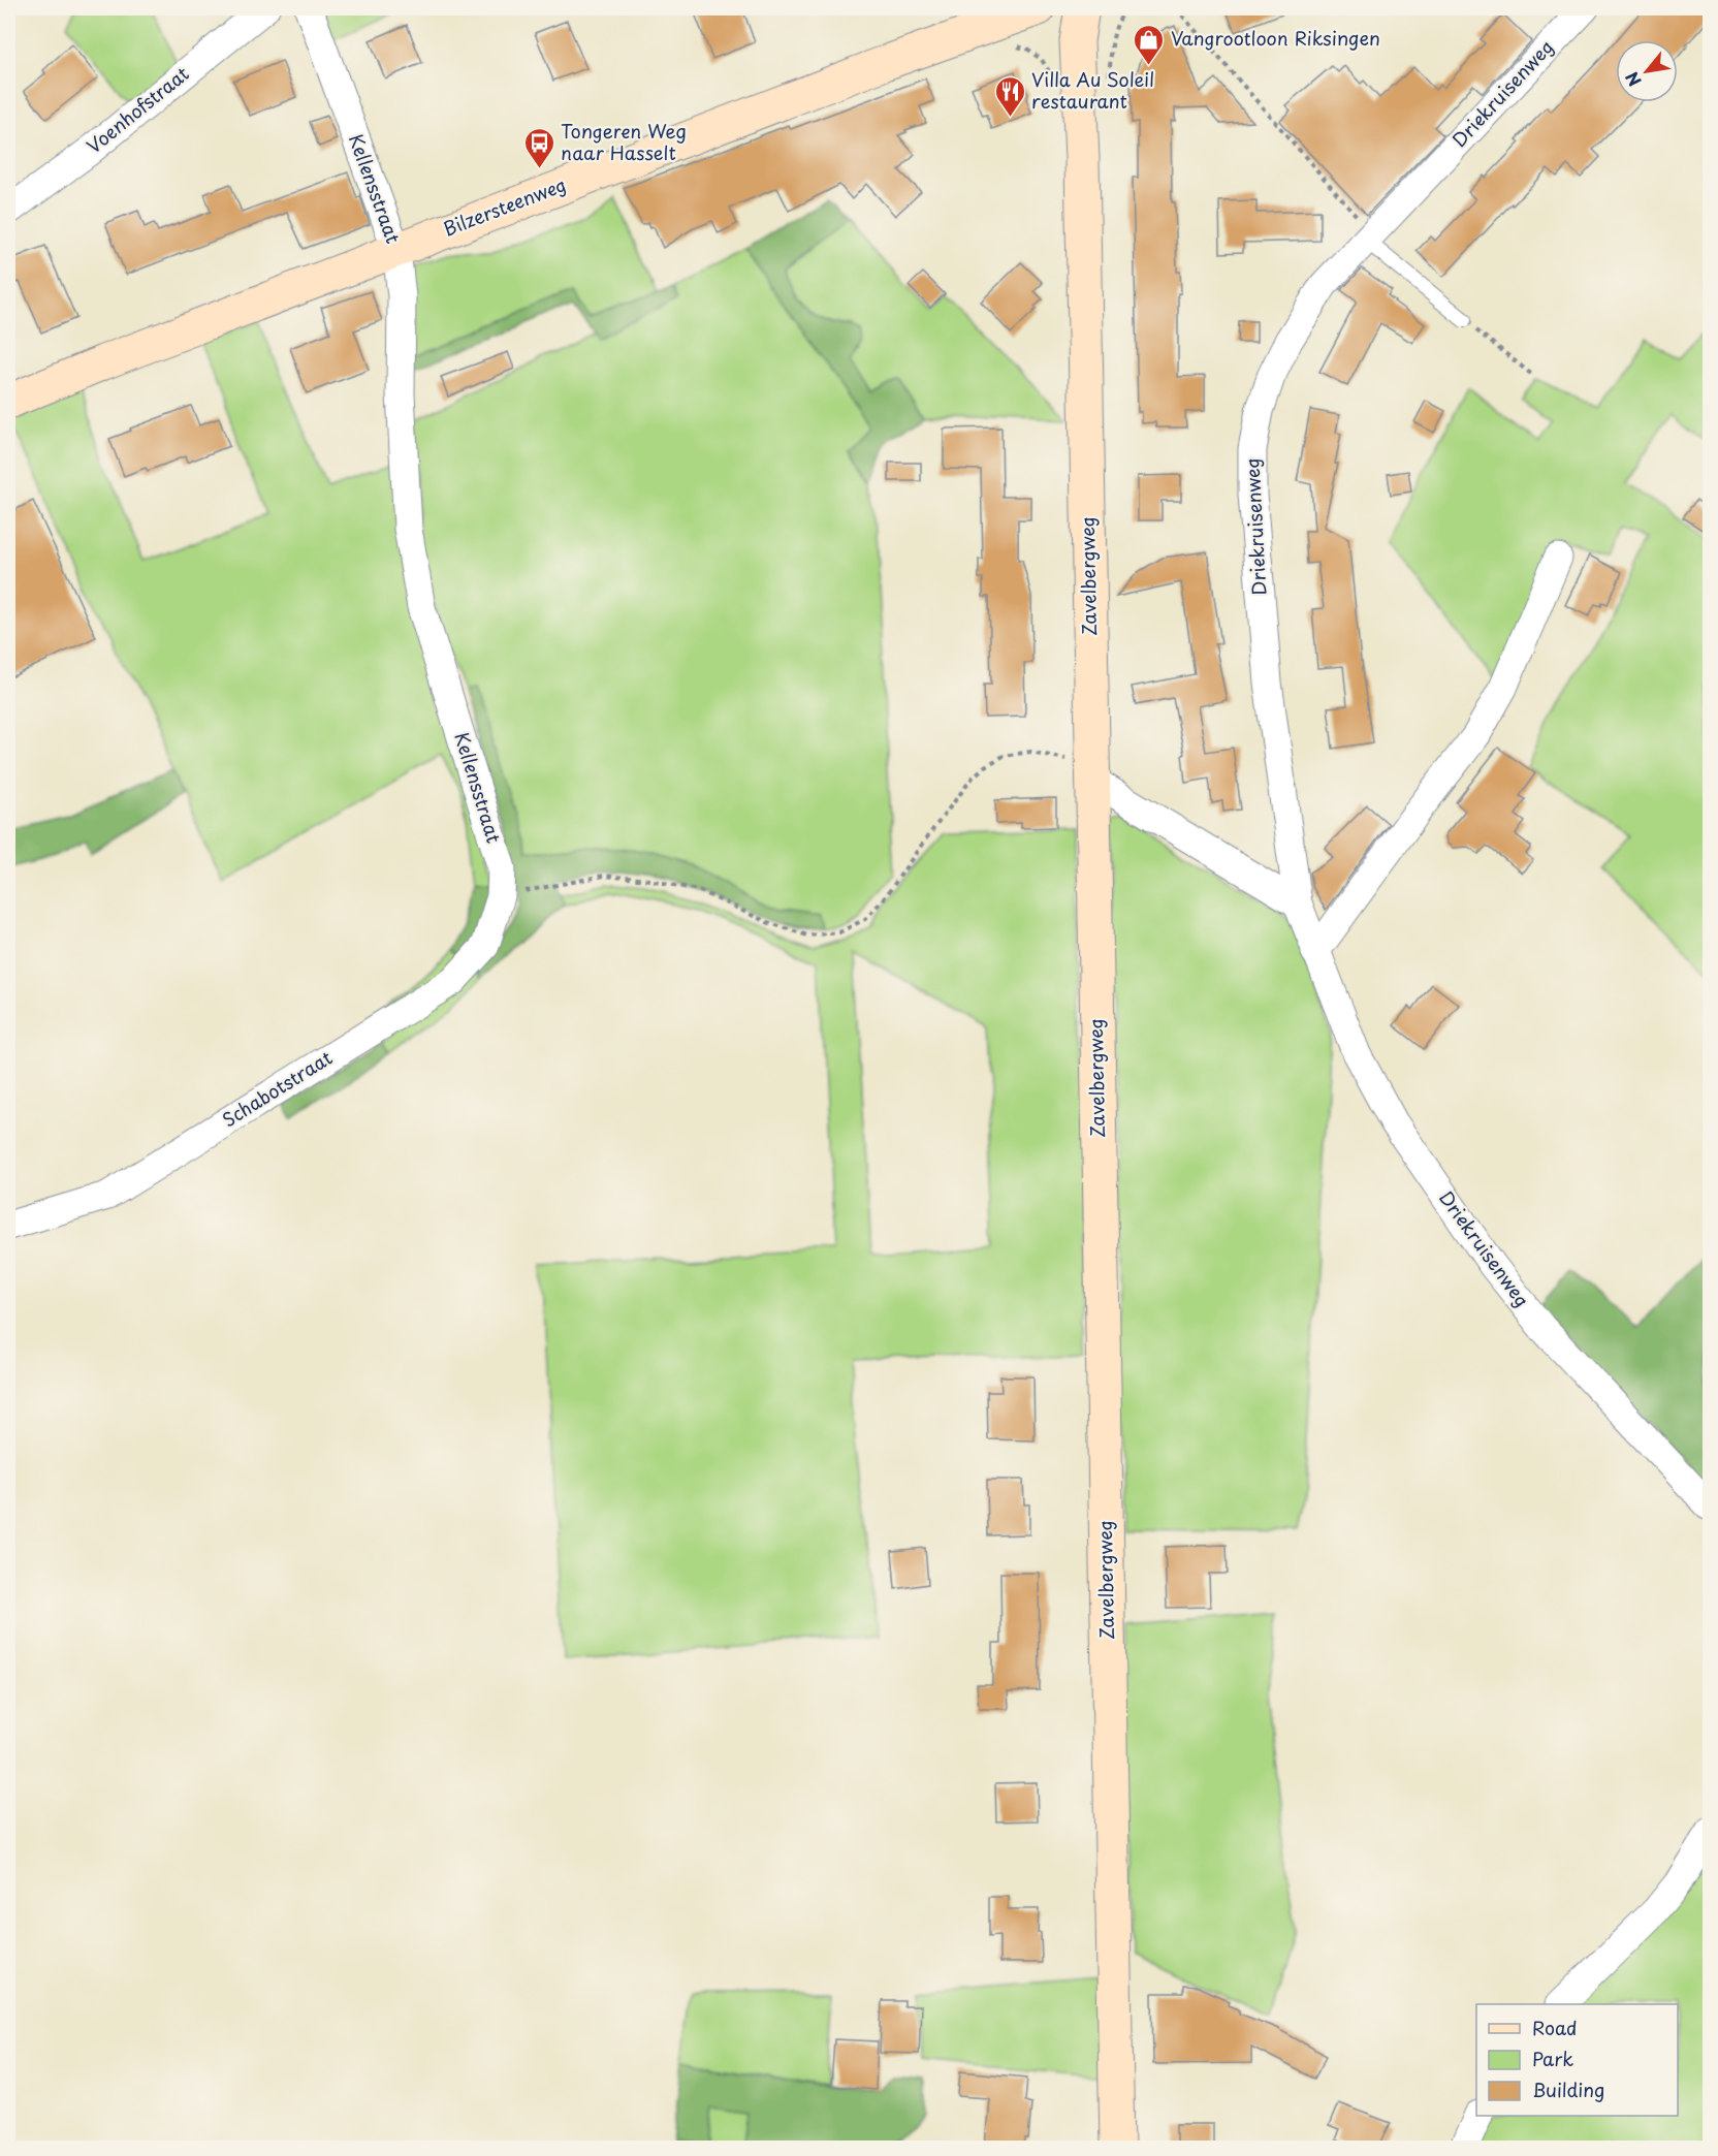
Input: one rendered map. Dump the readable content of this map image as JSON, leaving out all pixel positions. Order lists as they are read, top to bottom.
{
  "streets": {
    "main road": ["Bilzersteenweg", "Zavelbergweg"],
    "street": [
      "Driekruisenweg",
      "Voenhofstraat",
      "Kellensstraat",
      "Schabotstraat"
    ]
  },
  "crossings": [
    ["Kellensstraat", "Bilzersteenweg"],
    ["Kellensstraat", "Schabotstraat"]
  ],
  "places": {
    "shop": ["Vangrootloon Riksingen"],
    "restaurant": ["Villa Au Soleil restaurant"],
    "bus stop": ["Tongeren Weg naar Hasselt"]
  },
  "legend": ["Road", "Park", "Building"],
  "north": "bottom left"
}
